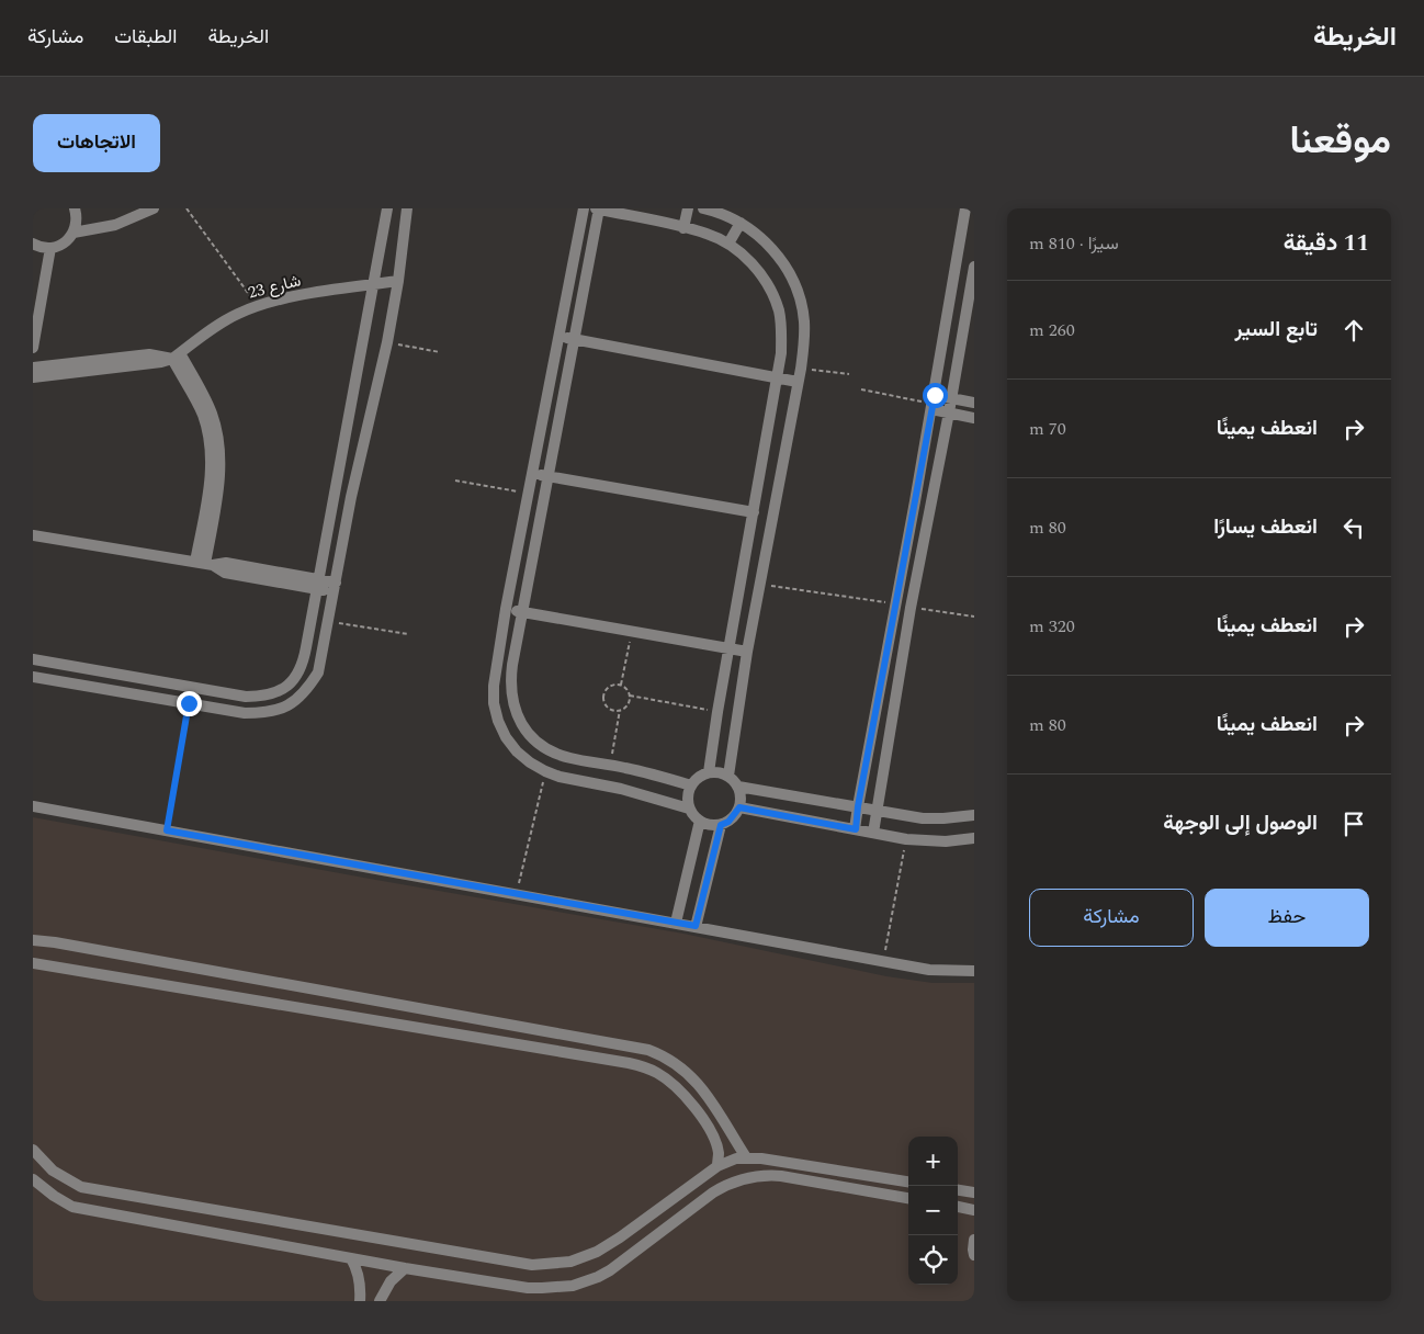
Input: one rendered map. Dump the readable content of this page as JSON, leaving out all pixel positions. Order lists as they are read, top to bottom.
{
  "streets": {
    "street": ["شارع 23"]
  },
  "page": {
    "header": "الخريطة",
    "nav": ["الخريطة", "الطبقات", "مشاركة"],
    "title": "موقعنا",
    "buttons": [
      "الاتجاهات",
      ["حفظ", "مشاركة"]
    ],
    "heading": ["11 دقيقة", "سيرًا · 810 m"],
    "list": [
      ["تابع السير", "260 m"],
      ["انعطف يمينًا", "70 m"],
      ["انعطف يسارًا", "80 m"],
      ["انعطف يمينًا", "320 m"],
      ["انعطف يمينًا", "80 m"],
      "الوصول إلى الوجهة"
    ],
    "map_buttons": ["+", "−"]
  }
}
